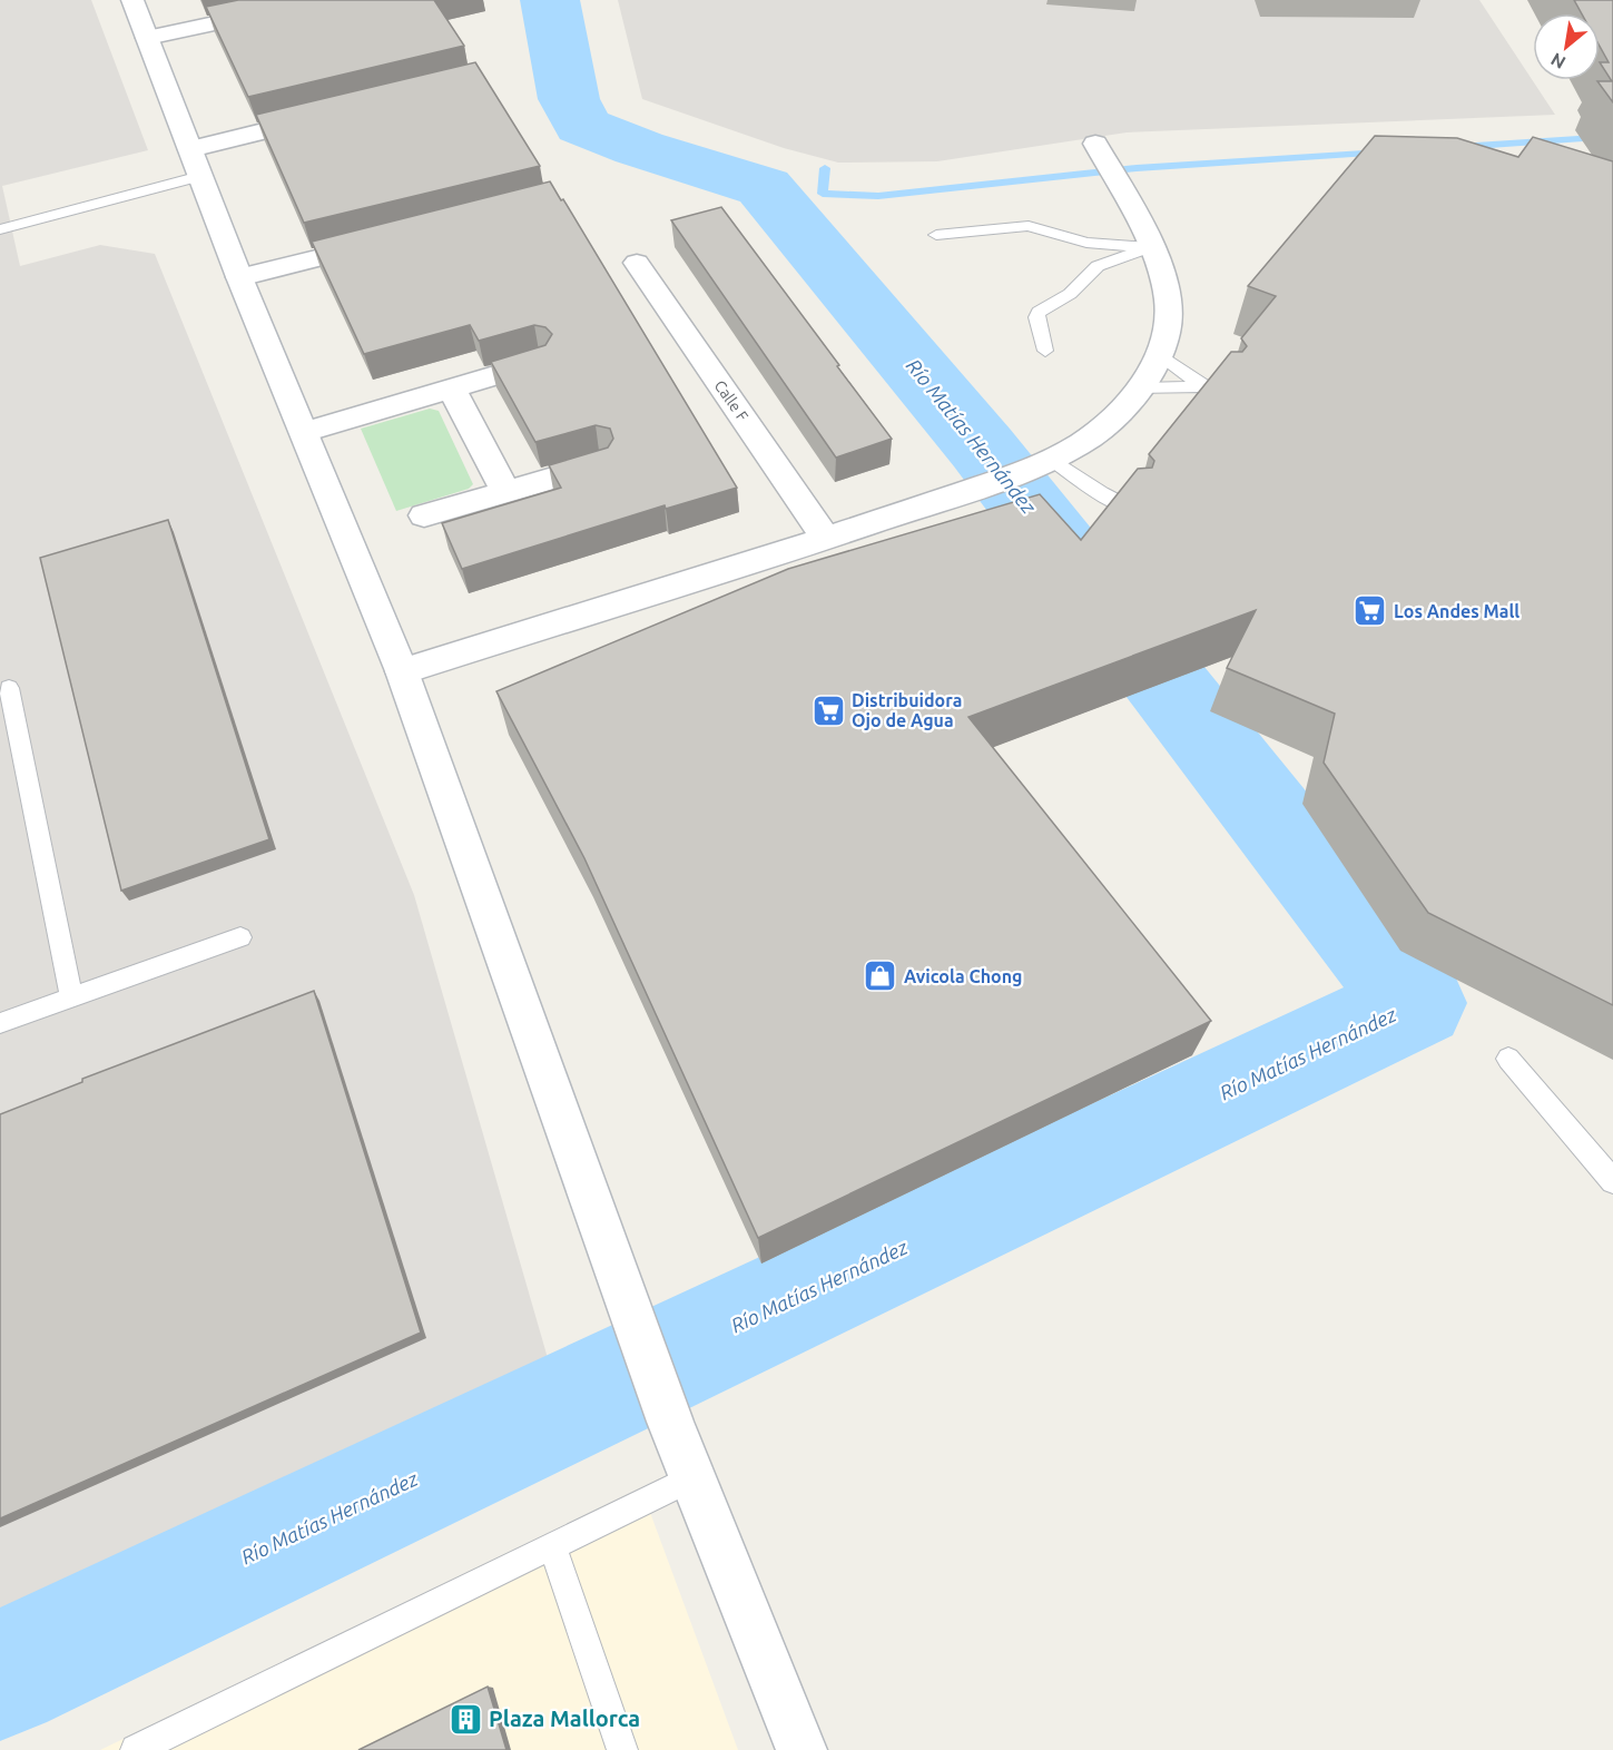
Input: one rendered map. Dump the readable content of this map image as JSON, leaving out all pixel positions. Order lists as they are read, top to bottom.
{
  "streets": {
    "street": ["Calle F"]
  },
  "water": ["Río Matías Hernández"],
  "places": {
    "supermarket": ["Los Andes Mall", "Distribuidora Ojo de Agua"],
    "shop": ["Avicola Chong"],
    "building": ["Plaza Mallorca"]
  },
  "north": "bottom left"
}
